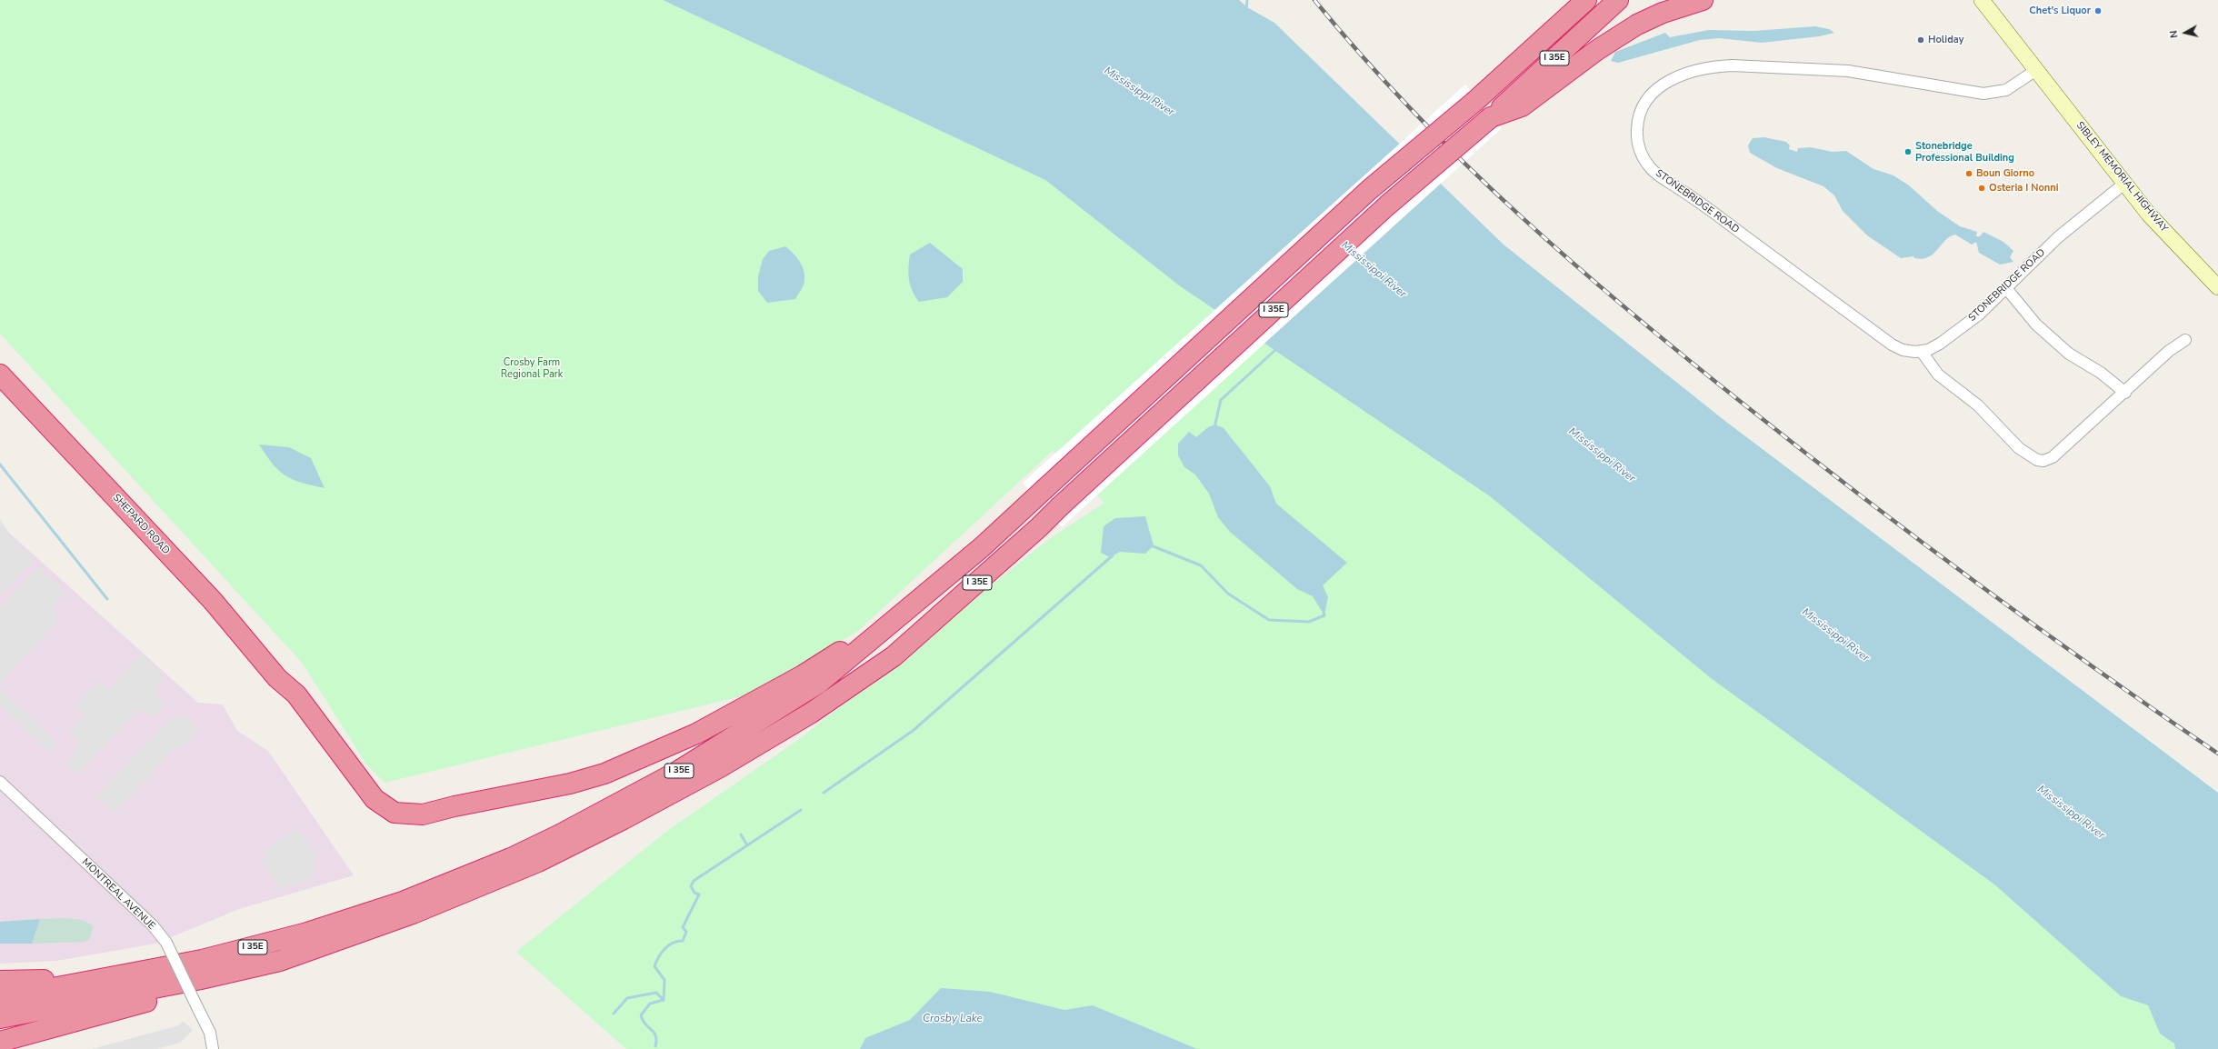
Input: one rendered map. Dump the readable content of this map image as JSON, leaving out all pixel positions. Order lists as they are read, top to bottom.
{
  "streets": {
    "highway": ["I 35E", "SHEPARD ROAD"],
    "main road": ["SIBLEY MEMORIAL HIGHWAY"],
    "street": ["STONEBRIDGE ROAD", "MONTREAL AVENUE"]
  },
  "crossings": [
    ["I 35E", "SHEPARD ROAD"],
    ["SIBLEY MEMORIAL HIGHWAY", "STONEBRIDGE ROAD"]
  ],
  "water": ["Mississippi River", "Crosby Lake"],
  "parks": ["Crosby Farm Regional Park"],
  "places": [
    "Chet's Liquor",
    "Holiday",
    "Stonebridge Professional Building",
    "Boun Giorno",
    "Osteria I Nonni"
  ],
  "north": "left"
}
